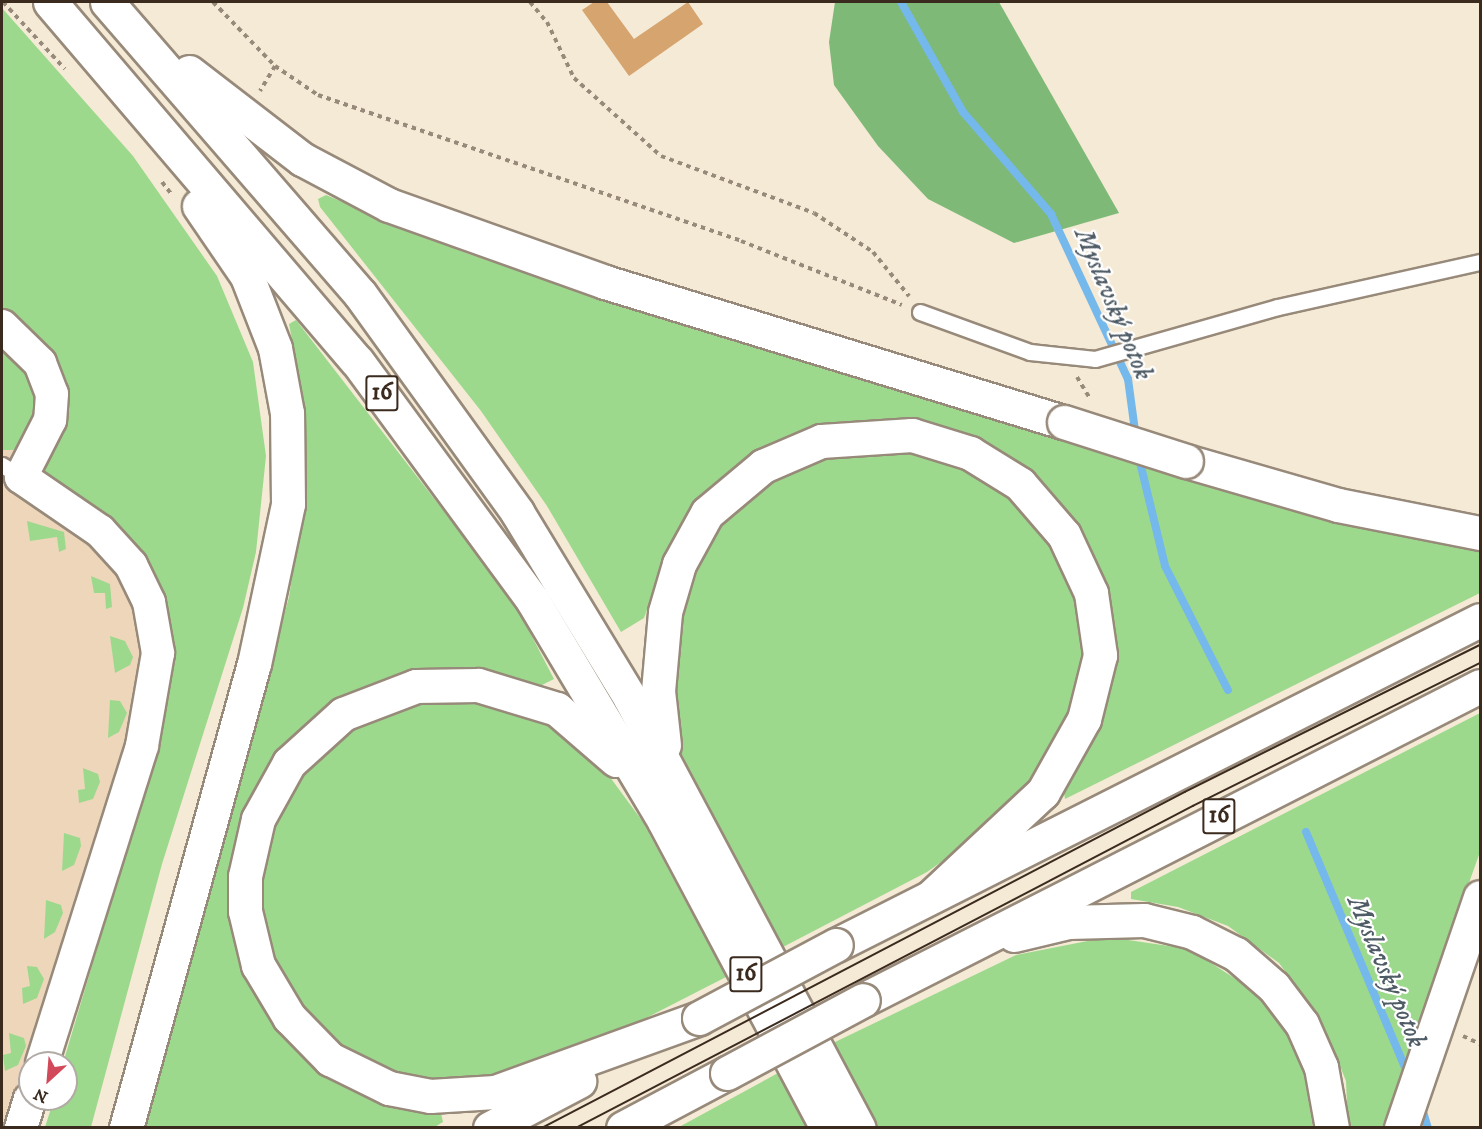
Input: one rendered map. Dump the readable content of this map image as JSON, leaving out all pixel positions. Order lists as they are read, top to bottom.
{
  "streets": {
    "highway": ["16"]
  },
  "water": ["Myslavský potok"],
  "north": "bottom left"
}
